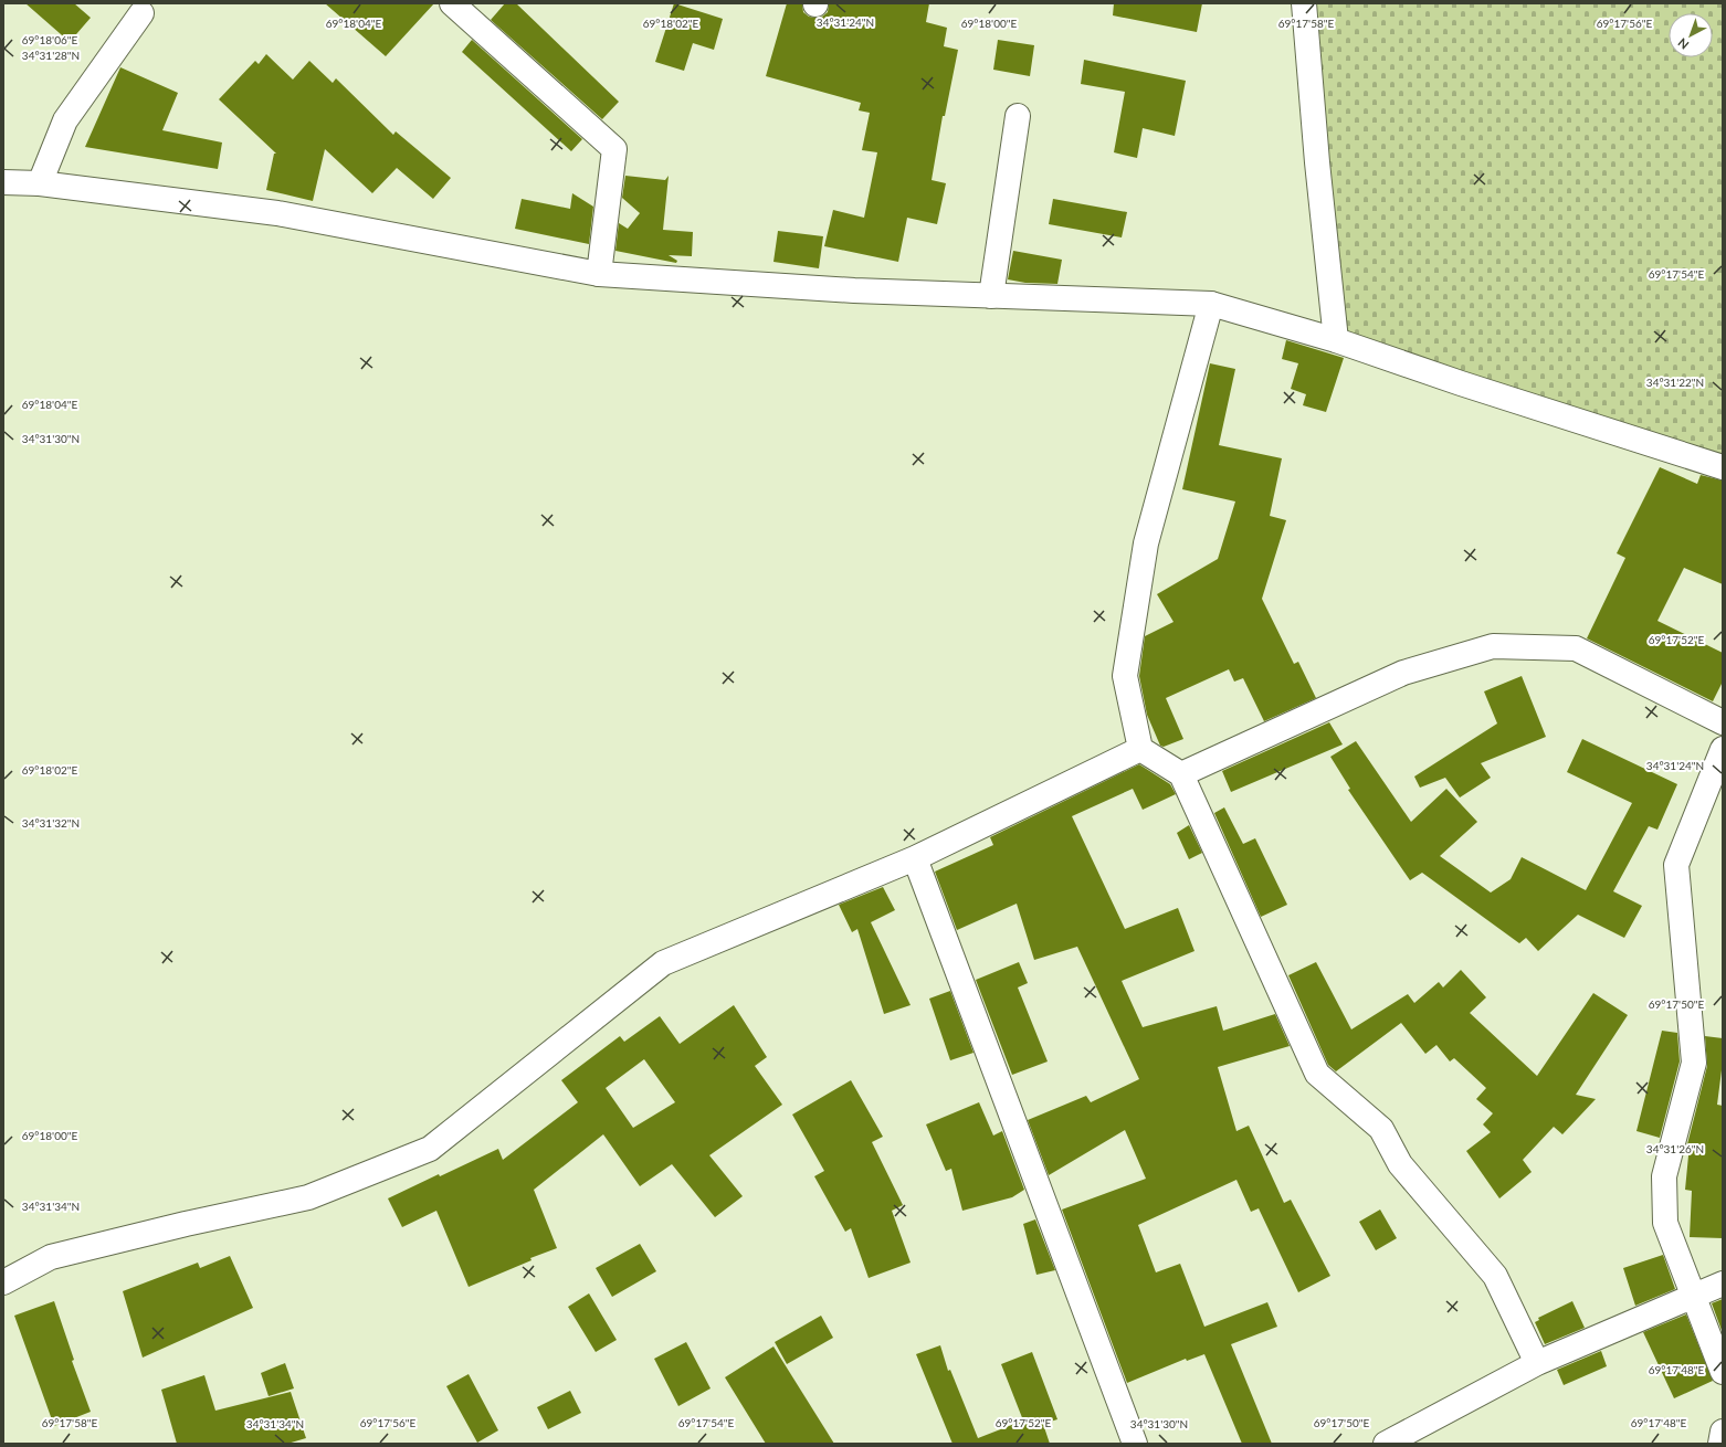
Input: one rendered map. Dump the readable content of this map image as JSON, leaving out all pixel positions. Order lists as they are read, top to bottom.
{
  "north": "bottom left",
  "coordinates": [
    "34°31'24\"N",
    "69°18'04\"E",
    "69°18'02\"E",
    "69°18'00\"E",
    "69°17'58\"E",
    "69°17'56\"E",
    "69°18'06\"E",
    "34°31'28\"N",
    "69°17'54\"E",
    "34°31'22\"N",
    "34°31'30\"N",
    "69°17'52\"E",
    "34°31'32\"N",
    "69°17'50\"E",
    "34°31'26\"N",
    "34°31'34\"N",
    "69°17'48\"E"
  ]
}
